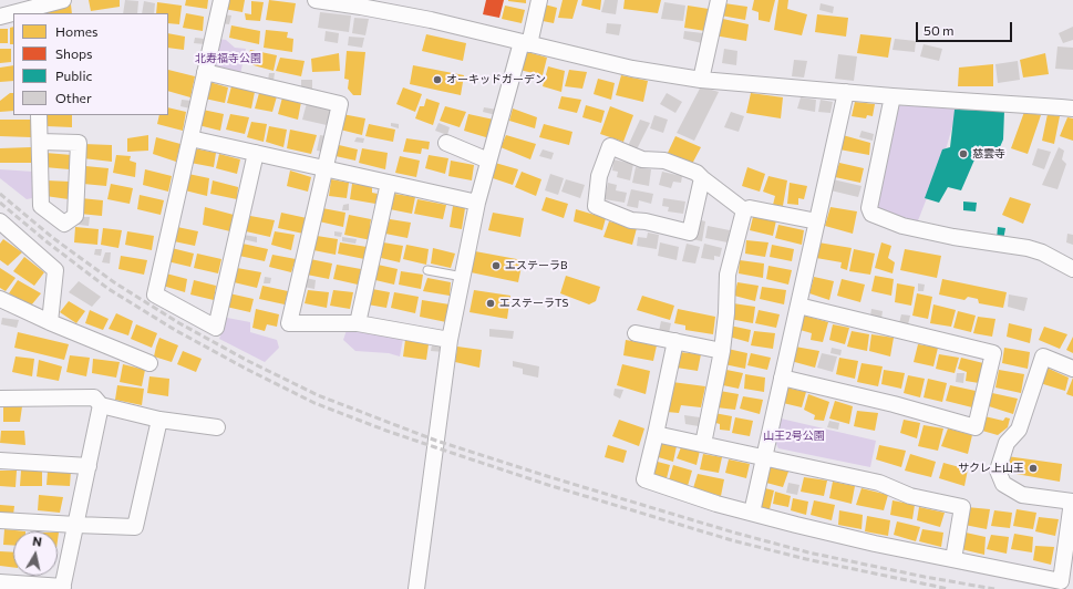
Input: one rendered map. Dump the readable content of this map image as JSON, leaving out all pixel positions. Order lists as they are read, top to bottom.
{
  "parks": ["北寿福寺公園", "山王2号公園"],
  "places": [
    "オーキッドガーデン",
    "慈雲寺",
    "エステーラB",
    "エステーラTS",
    "サクレ上山王"
  ],
  "legend": [
    "Homes",
    "Shops",
    "Public",
    "Other"
  ],
  "scale_bar": "50 m",
  "north": "top"
}
